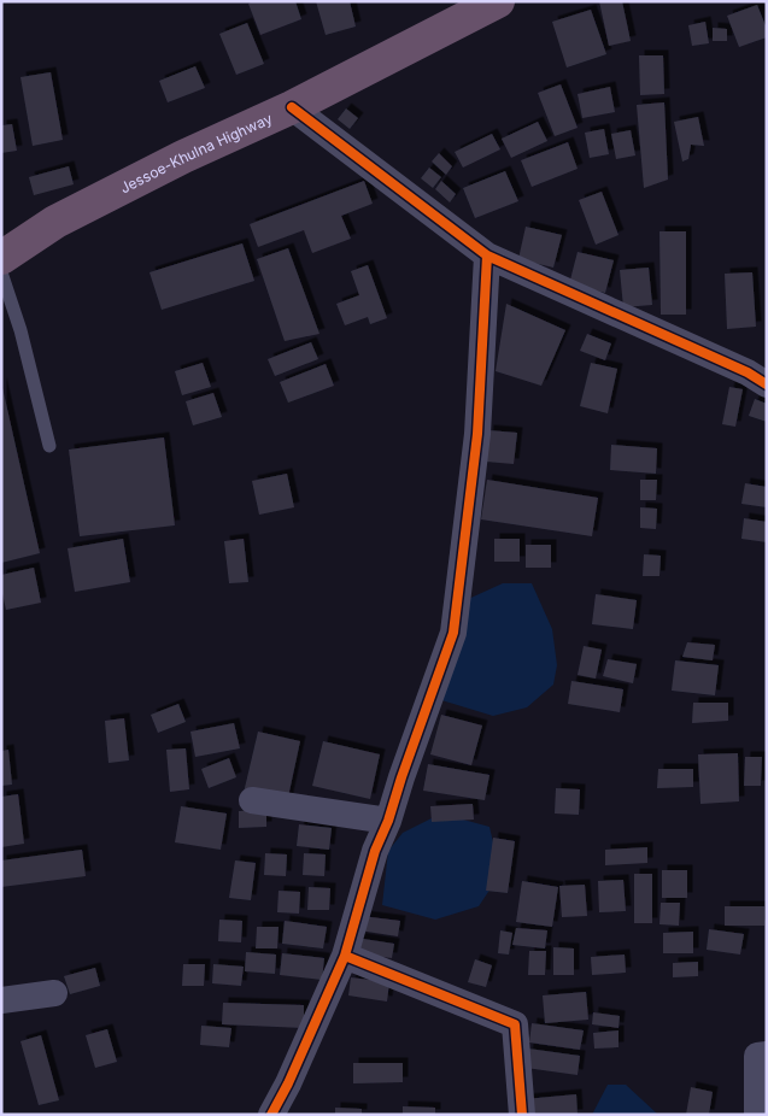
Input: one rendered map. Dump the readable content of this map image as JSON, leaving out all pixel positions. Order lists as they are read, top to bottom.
{
  "streets": {
    "highway": ["Jessoe-Khulna Highway"]
  }
}
